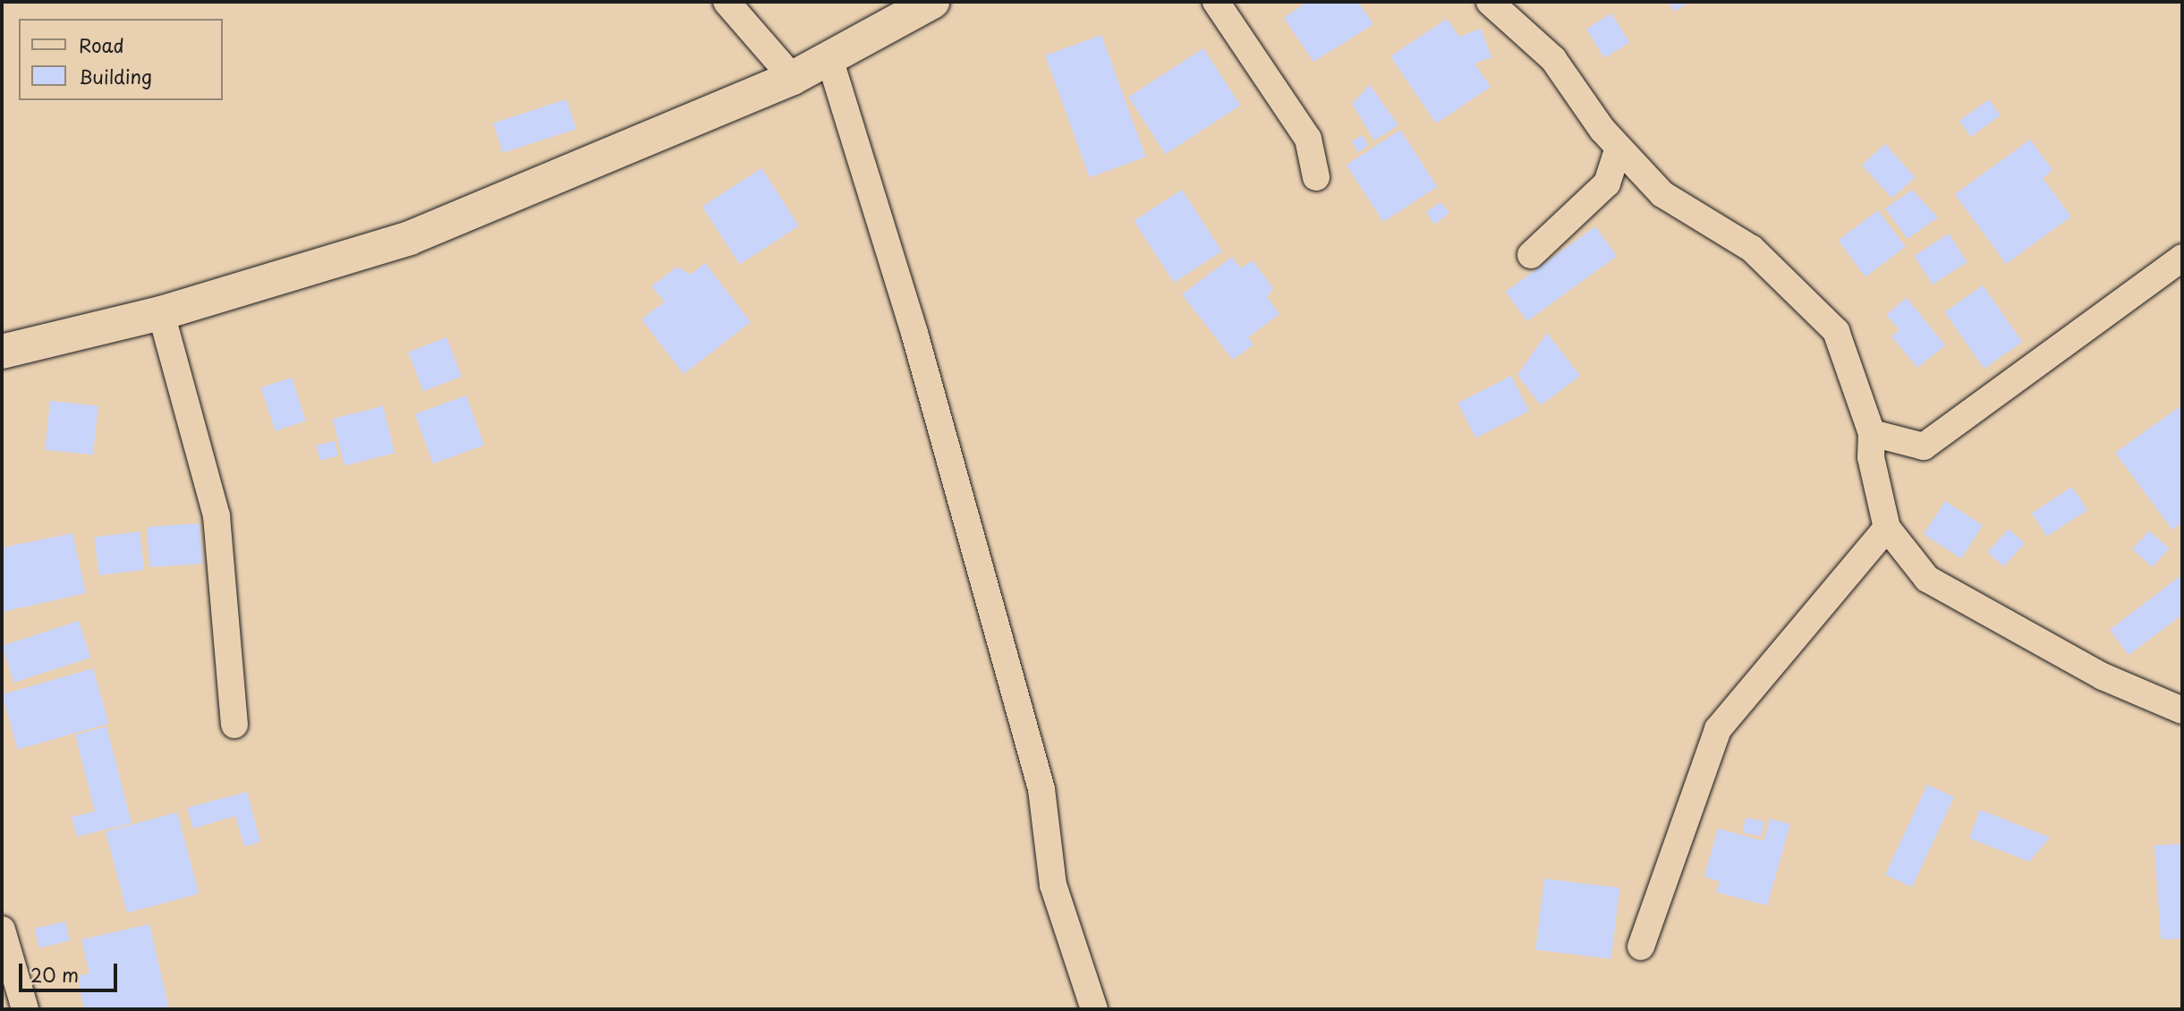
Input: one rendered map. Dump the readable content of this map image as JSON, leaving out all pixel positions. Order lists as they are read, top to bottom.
{
  "legend": ["Road", "Building"],
  "scale_bar": "20 m"
}
